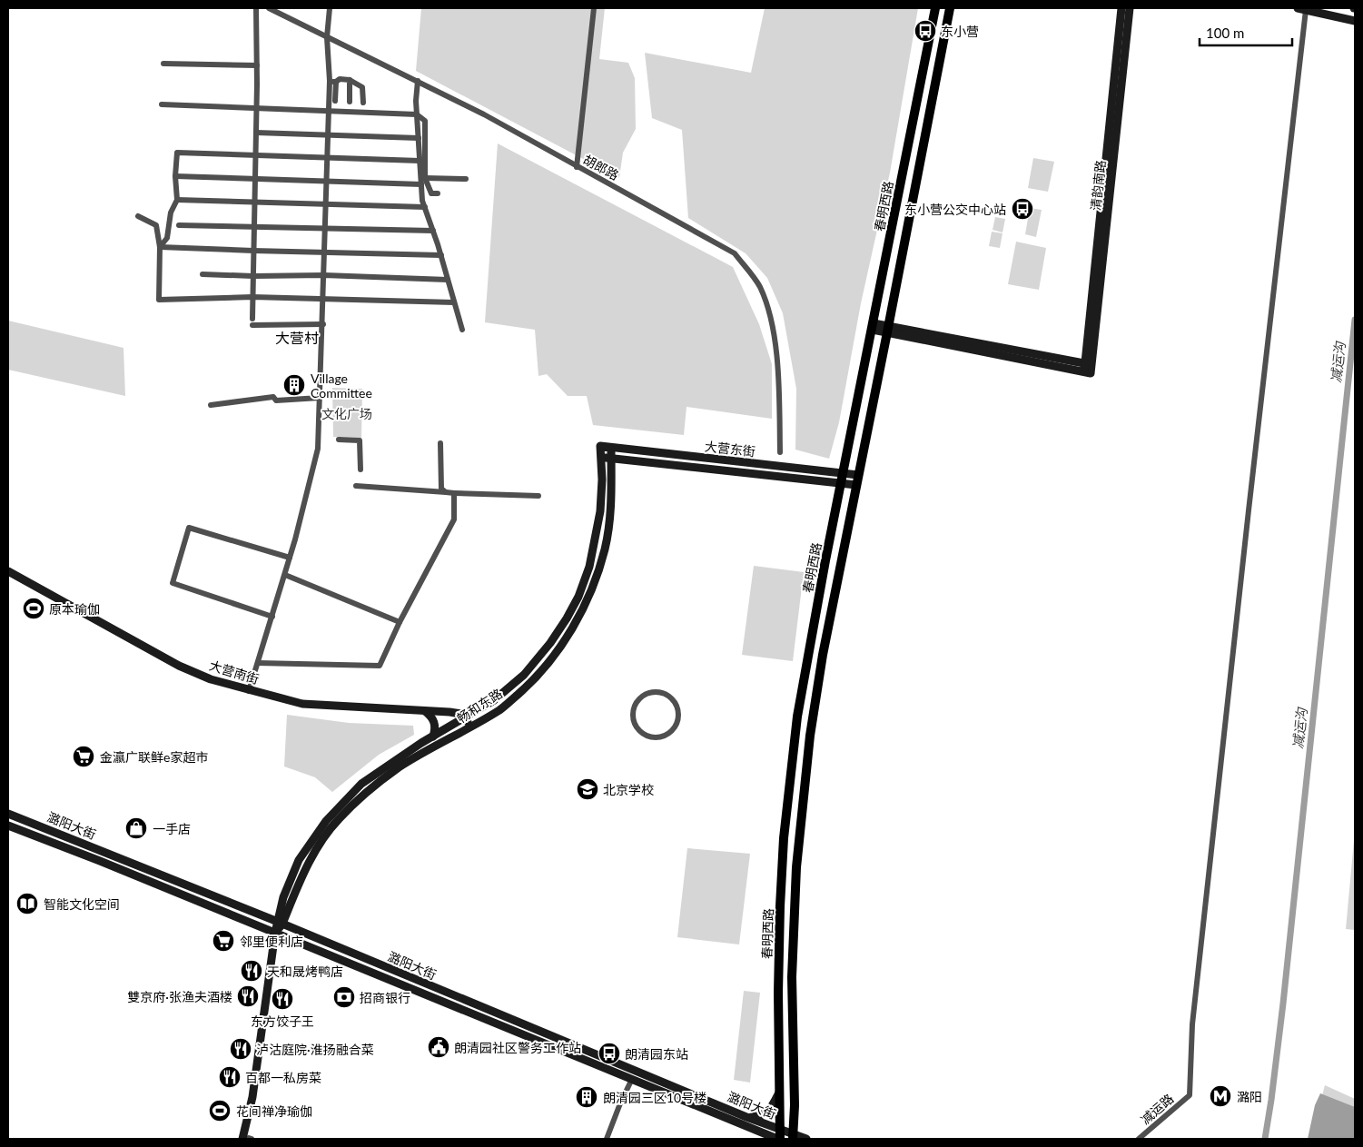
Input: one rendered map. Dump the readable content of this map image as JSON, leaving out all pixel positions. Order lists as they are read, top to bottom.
{
  "streets": {
    "main road": [
      "清韵南路",
      "春明西路",
      "大营东街",
      "大营南街",
      "畅和东路",
      "潞阳大街"
    ],
    "street": ["胡郎路", "减运路"]
  },
  "crossings": [
    ["春明西路", "大营东街"],
    ["春明西路", "潞阳大街"],
    ["大营东街", "畅和东路"],
    ["大营南街", "畅和东路"],
    ["畅和东路", "潞阳大街"]
  ],
  "districts": ["大营村"],
  "water": ["减运沟"],
  "parks": ["文化广场"],
  "places": {
    "bus stop": ["东小营", "东小营公交中心站", "朗清园东站"],
    "building": ["Village Committee", "朗清园三区10号楼"],
    "sports": ["原本瑜伽", "花间禅净瑜伽"],
    "supermarket": ["金瀛广联鲜e家超市", "邻里便利店"],
    "school or university": ["北京学校"],
    "shop": ["一手店"],
    "library": ["智能文化空间"],
    "restaurant": [
      "天和晟烤鸭店",
      "雙京府·张渔夫酒楼",
      "东方饺子王",
      "泸沽庭院·淮扬融合菜",
      "百都一私房菜"
    ],
    "bank": ["招商银行"],
    "public building": ["朗清园社区警务工作站"],
    "metro station": ["潞阳"]
  },
  "scale_bar": "100 m"
}
